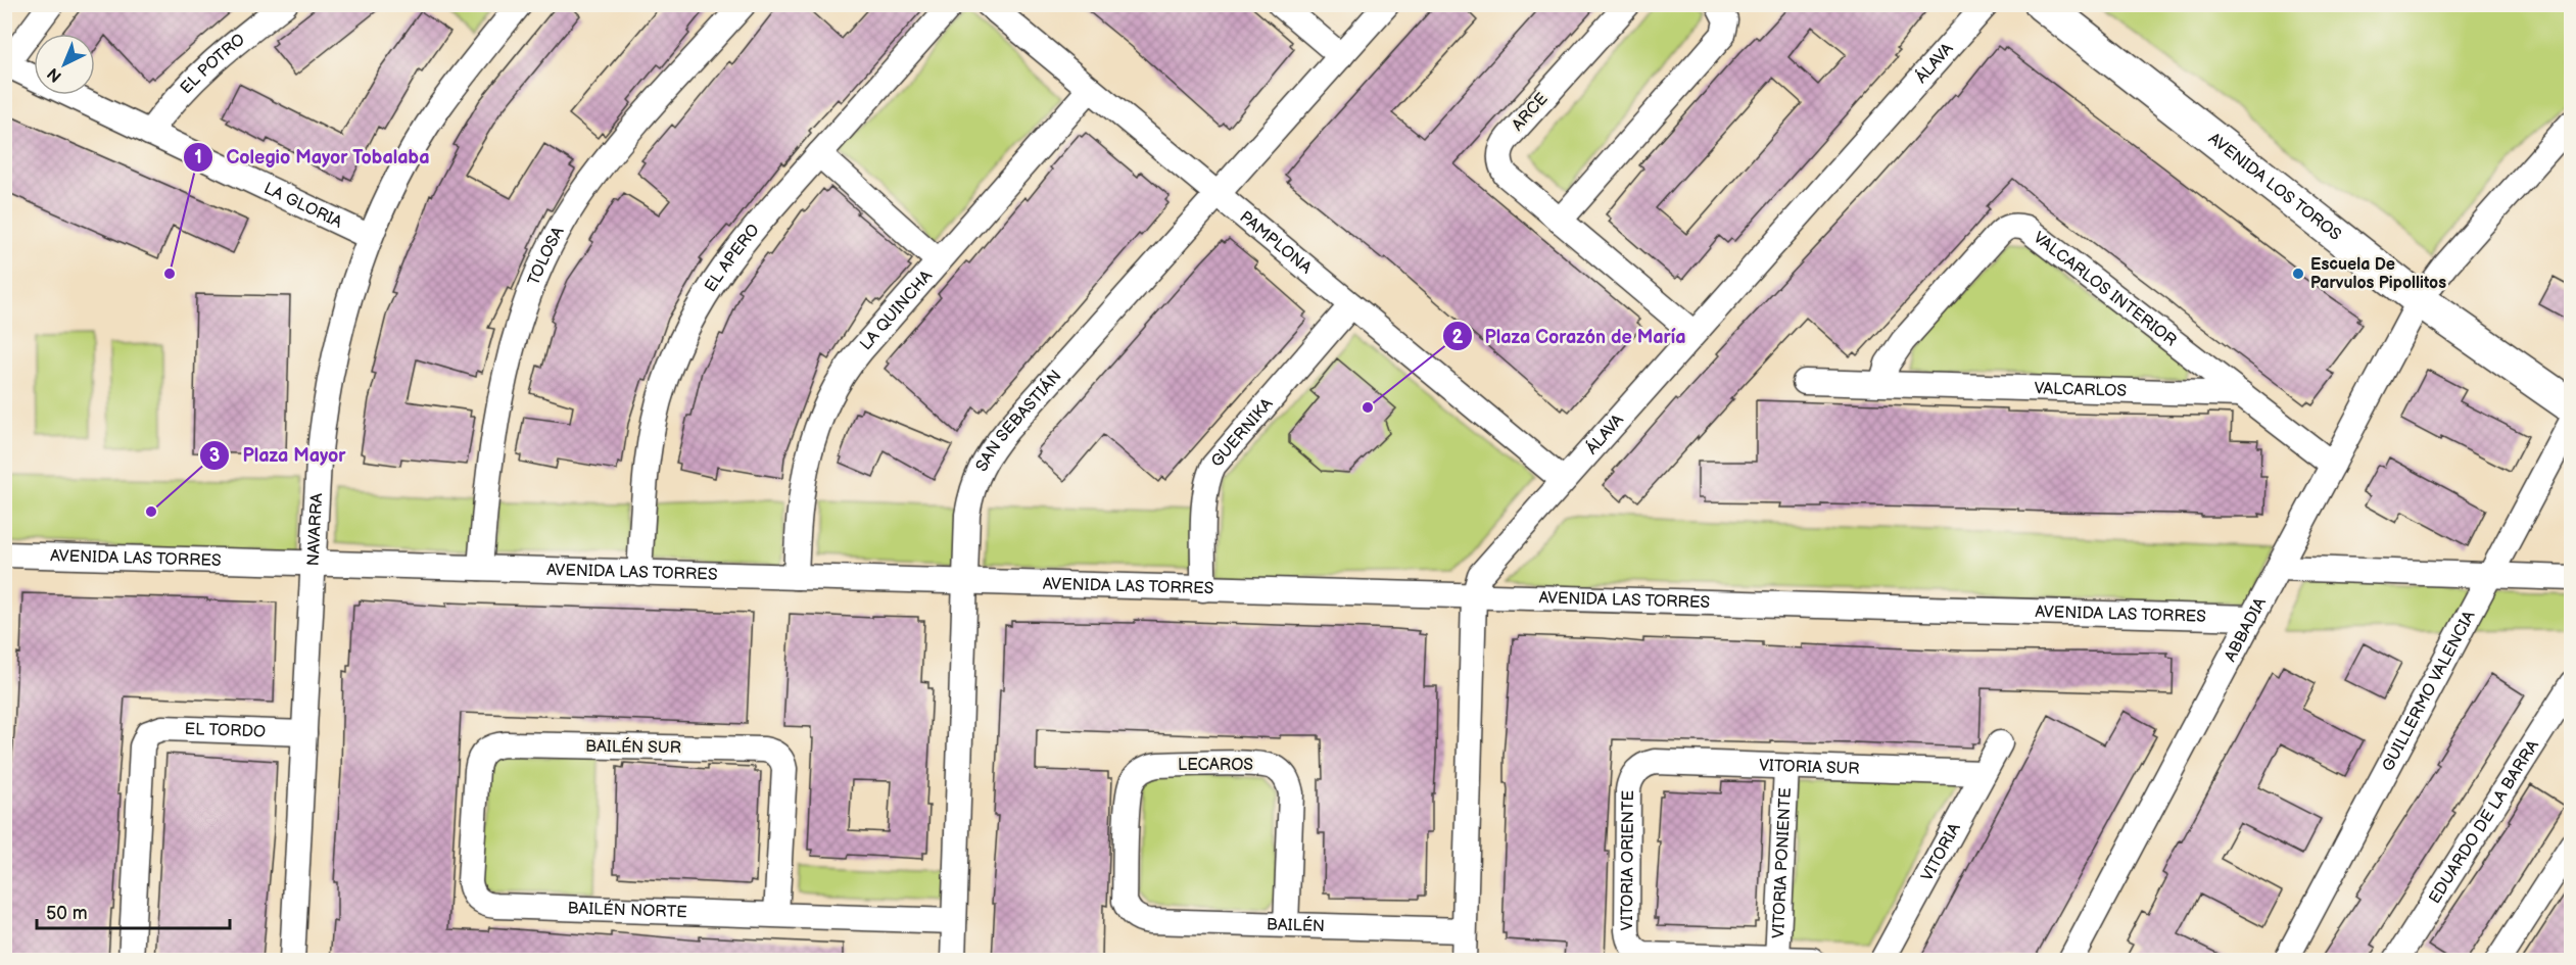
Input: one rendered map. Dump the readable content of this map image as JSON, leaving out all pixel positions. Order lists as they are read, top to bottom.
{
  "streets": {
    "main road": ["AVENIDA LOS TOROS"],
    "street": [
      "ÁLAVA",
      "EL POTRO",
      "ARCE",
      "LA GLORIA",
      "PAMPLONA",
      "TOLOSA",
      "EL APERO",
      "VALCARLOS INTERIOR",
      "LA QUINCHA",
      "VALCARLOS",
      "SAN SEBASTIÁN",
      "GUERNIKA",
      "NAVARRA",
      "AVENIDA LAS TORRES",
      "ABBADIA",
      "GUILLERMO VALENCIA",
      "EL TORDO",
      "BAILÉN SUR",
      "LECAROS",
      "VITORIA SUR",
      "EDUARDO DE LA BARRA",
      "VITORIA",
      "VITORIA ORIENTE",
      "VITORIA PONIENTE",
      "BAILÉN NORTE",
      "BAILÉN"
    ]
  },
  "crossings": [
    ["ÁLAVA", "ARCE"],
    ["ÁLAVA", "PAMPLONA"],
    ["ÁLAVA", "AVENIDA LAS TORRES"],
    ["ÁLAVA", "BAILÉN"],
    ["EL POTRO", "LA GLORIA"],
    ["AVENIDA LOS TOROS", "ABBADIA"],
    ["LA GLORIA", "NAVARRA"],
    ["PAMPLONA", "LA QUINCHA"],
    ["PAMPLONA", "SAN SEBASTIÁN"],
    ["PAMPLONA", "GUERNIKA"],
    ["TOLOSA", "AVENIDA LAS TORRES"],
    ["EL APERO", "AVENIDA LAS TORRES"],
    ["VALCARLOS INTERIOR", "VALCARLOS"],
    ["LA QUINCHA", "AVENIDA LAS TORRES"],
    ["SAN SEBASTIÁN", "AVENIDA LAS TORRES"],
    ["GUERNIKA", "AVENIDA LAS TORRES"],
    ["NAVARRA", "AVENIDA LAS TORRES"],
    ["NAVARRA", "EL TORDO"],
    ["AVENIDA LAS TORRES", "ABBADIA"],
    ["BAILÉN SUR", "BAILÉN NORTE"],
    ["LECAROS", "BAILÉN"],
    ["VITORIA SUR", "VITORIA"],
    ["VITORIA SUR", "VITORIA ORIENTE"],
    ["VITORIA SUR", "VITORIA PONIENTE"],
    ["VITORIA ORIENTE", "VITORIA PONIENTE"]
  ],
  "places": [
    "Colegio Mayor Tobalaba",
    "Escuela De Parvulos Pipollitos",
    "Plaza Corazón de María",
    "Plaza Mayor"
  ],
  "scale_bar": "50 m",
  "north": "bottom left"
}
